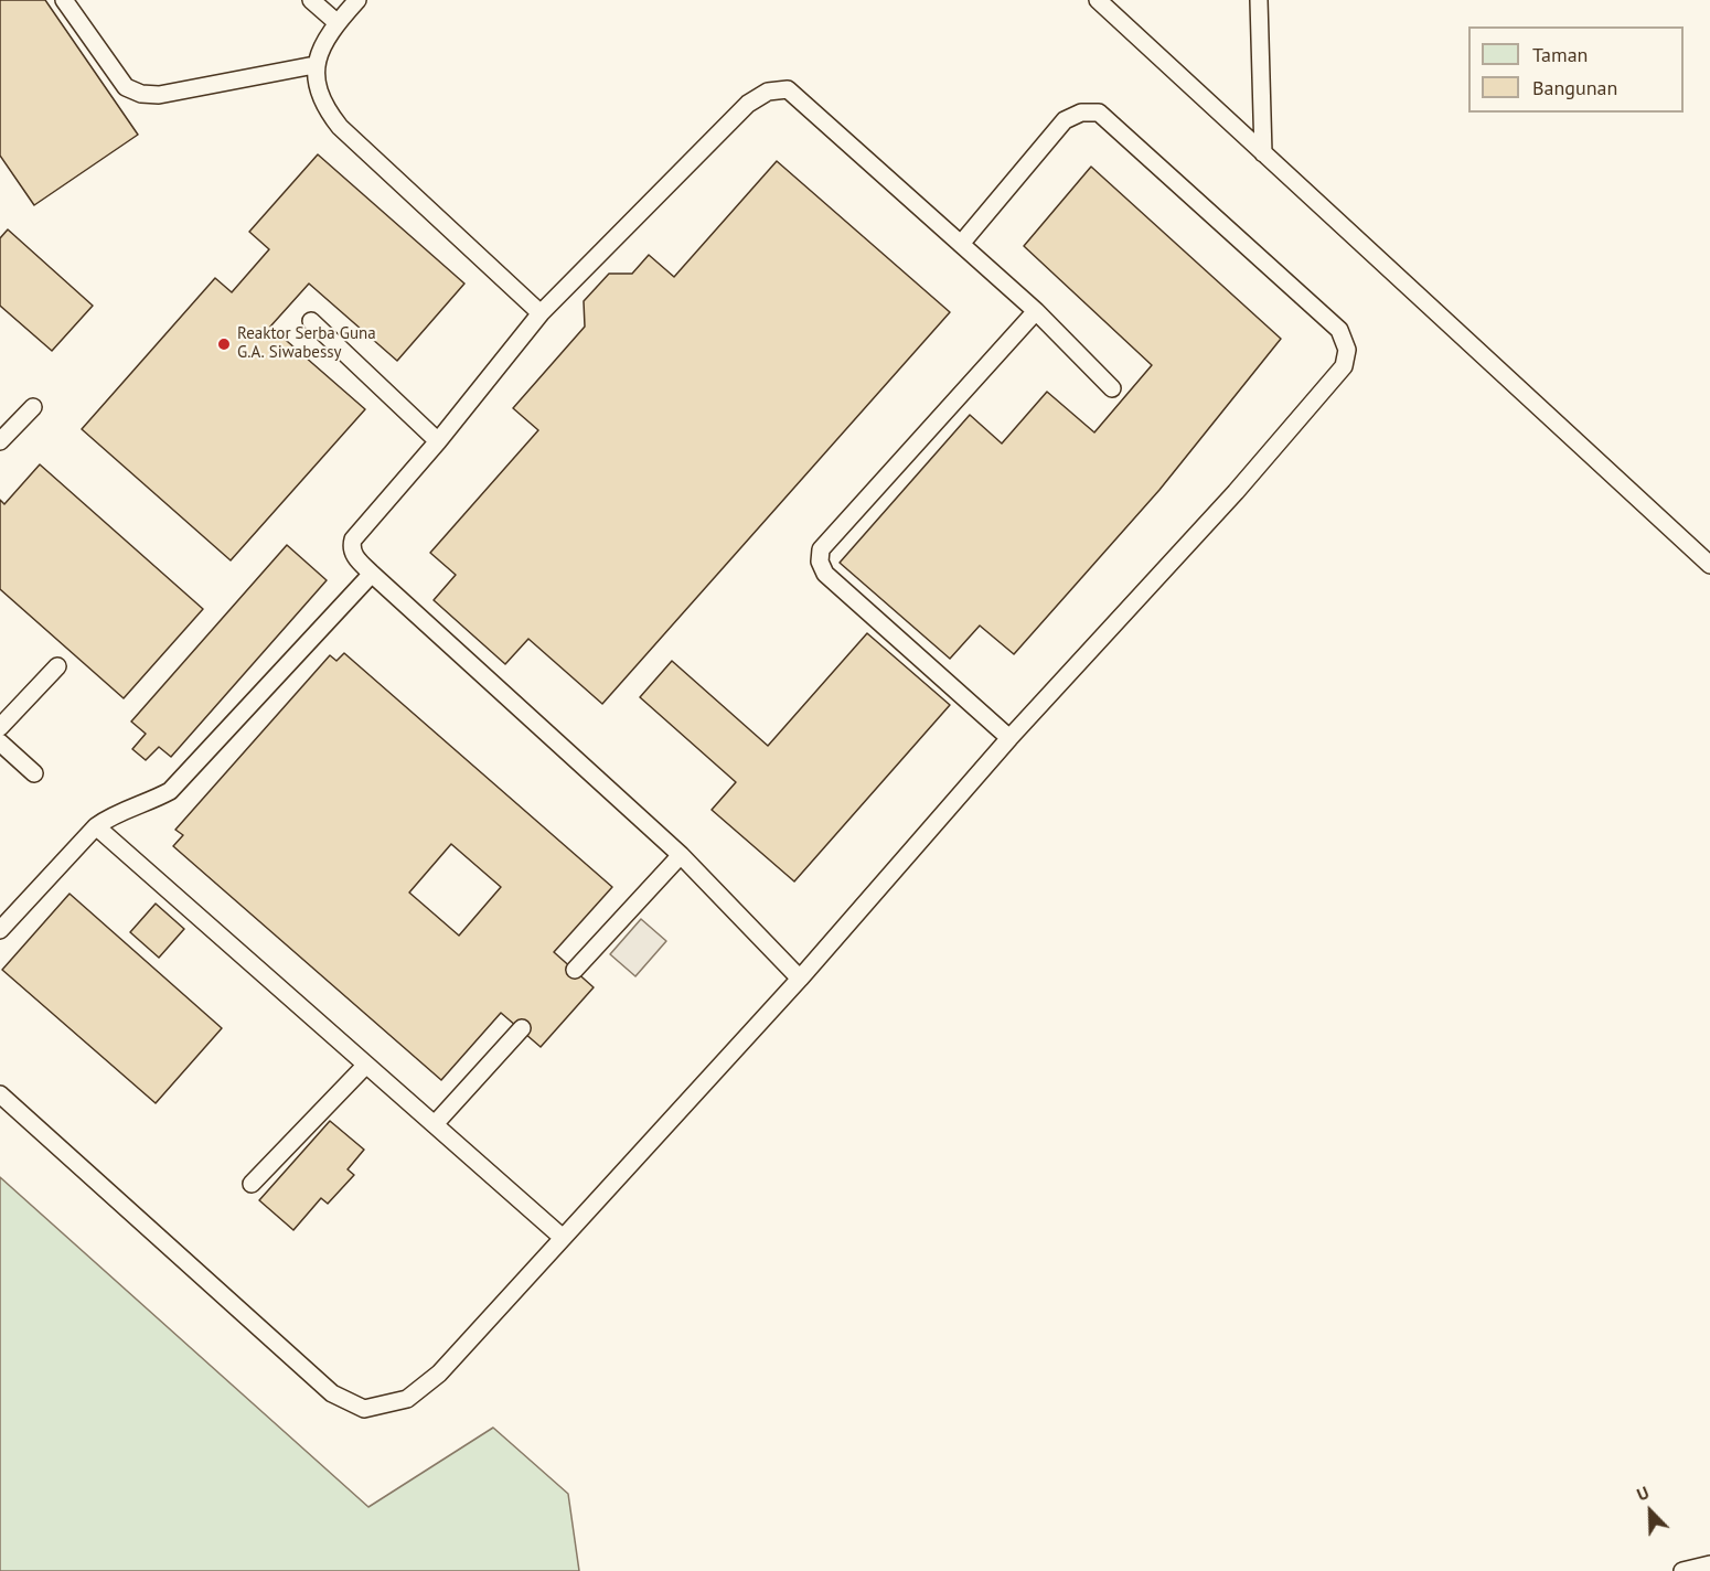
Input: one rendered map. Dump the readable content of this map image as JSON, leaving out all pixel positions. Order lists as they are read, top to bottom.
{
  "places": ["Reaktor Serba Guna G.A. Siwabessy"],
  "legend": ["Taman", "Bangunan"],
  "north": "top left"
}
